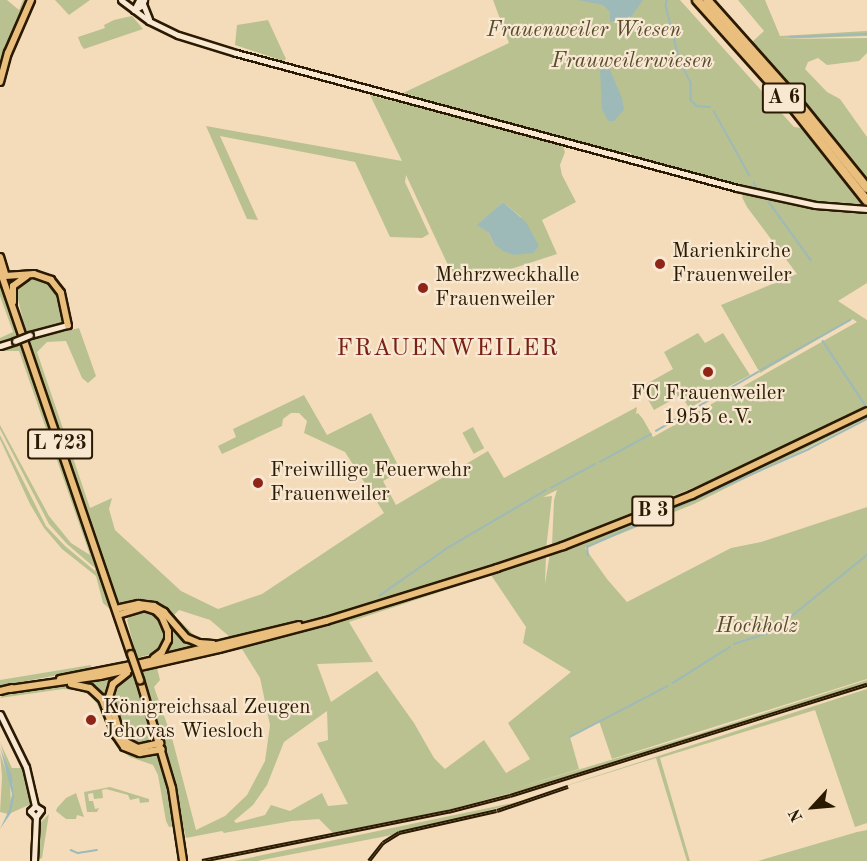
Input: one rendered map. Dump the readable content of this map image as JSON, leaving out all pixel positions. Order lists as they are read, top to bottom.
{
  "streets": {
    "highway": ["A 6"],
    "main road": ["L 723", "B 3"]
  },
  "districts": ["FRAUENWEILER"],
  "parks": ["Frauenweiler Wiesen", "Frauweilerwiesen", "Hochholz"],
  "places": [
    "Marienkirche Frauenweiler",
    "Mehrzweckhalle Frauenweiler",
    "FC Frauenweiler 1955 e.V.",
    "Freiwillige Feuerwehr Frauenweiler",
    "Königreichsaal Zeugen Jehovas Wiesloch"
  ],
  "north": "bottom left"
}
